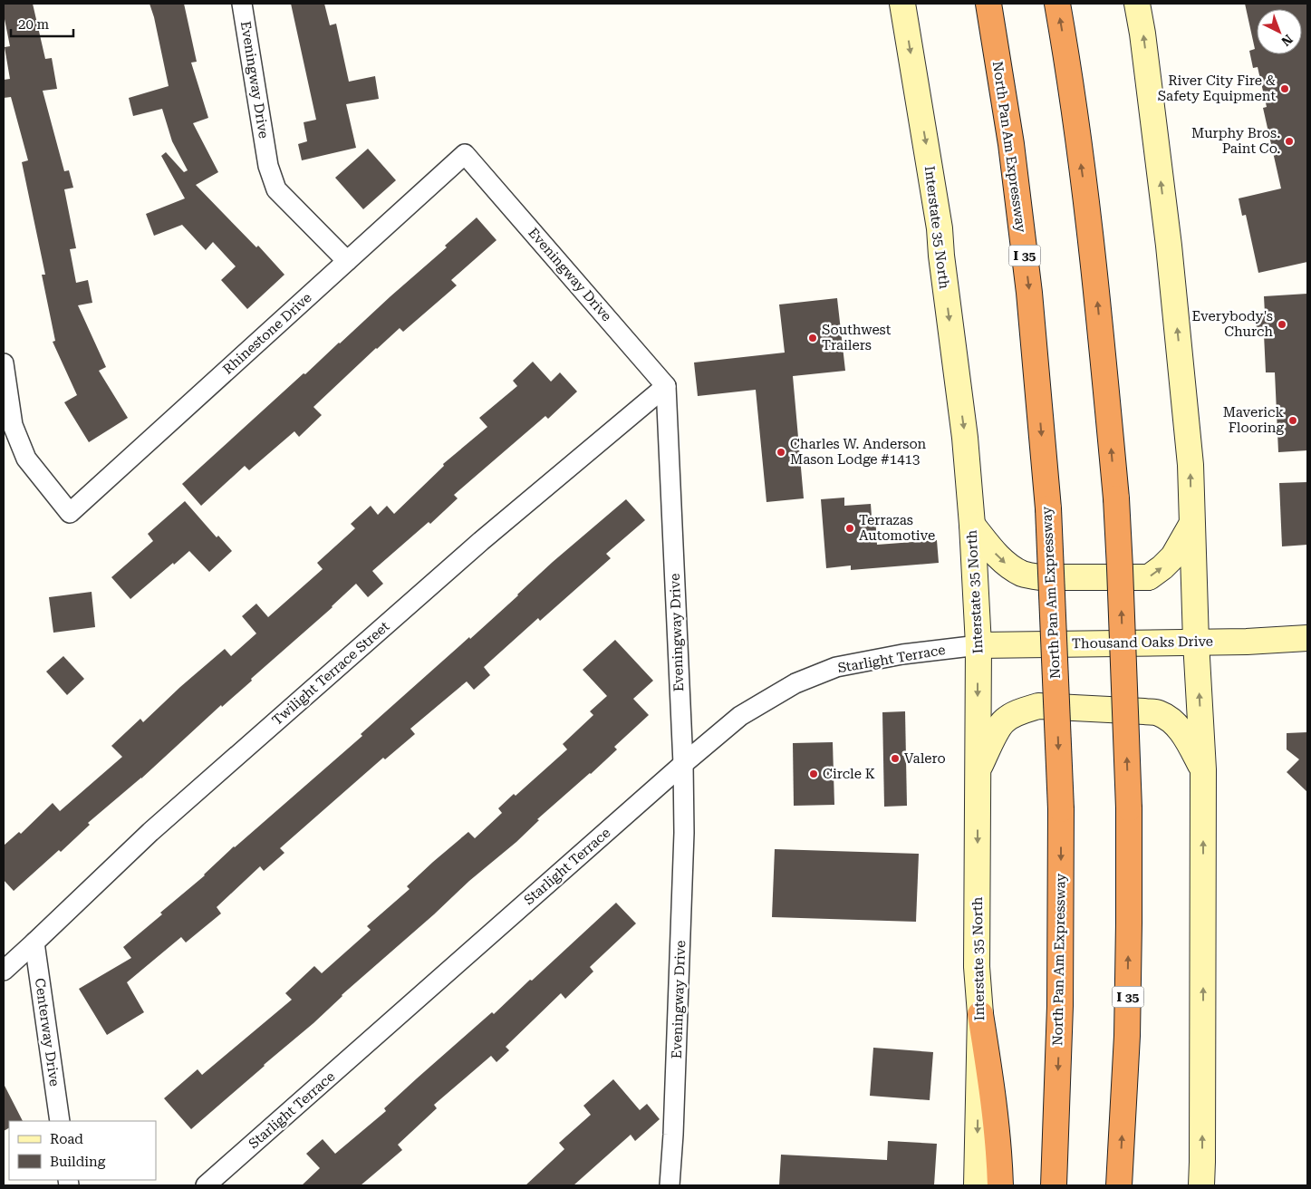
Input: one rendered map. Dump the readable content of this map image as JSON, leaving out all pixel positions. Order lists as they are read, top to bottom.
{
  "streets": {
    "highway": ["North Pan Am Expressway", "I 35"],
    "main road": ["Interstate 35 North", "Thousand Oaks Drive"],
    "street": [
      "Eveningway Drive",
      "Rhinestone Drive",
      "Starlight Terrace",
      "Twilight Terrace Street",
      "Centerway Drive"
    ]
  },
  "crossings": [
    ["Eveningway Drive", "Rhinestone Drive"],
    ["Eveningway Drive", "Starlight Terrace"],
    ["Eveningway Drive", "Twilight Terrace Street"],
    ["Interstate 35 North", "Thousand Oaks Drive"],
    ["Interstate 35 North", "Starlight Terrace"],
    ["Thousand Oaks Drive", "Starlight Terrace"],
    ["Twilight Terrace Street", "Centerway Drive"]
  ],
  "places": [
    "River City Fire & Safety Equipment",
    "Murphy Bros. Paint Co.",
    "Everybody's Church",
    "Southwest Trailers",
    "Maverick Flooring",
    "Charles W. Anderson Mason Lodge #1413",
    "Terrazas Automotive",
    "Valero",
    "Circle K"
  ],
  "legend": ["Road", "Building"],
  "scale_bar": "20 m",
  "north": "bottom right"
}
